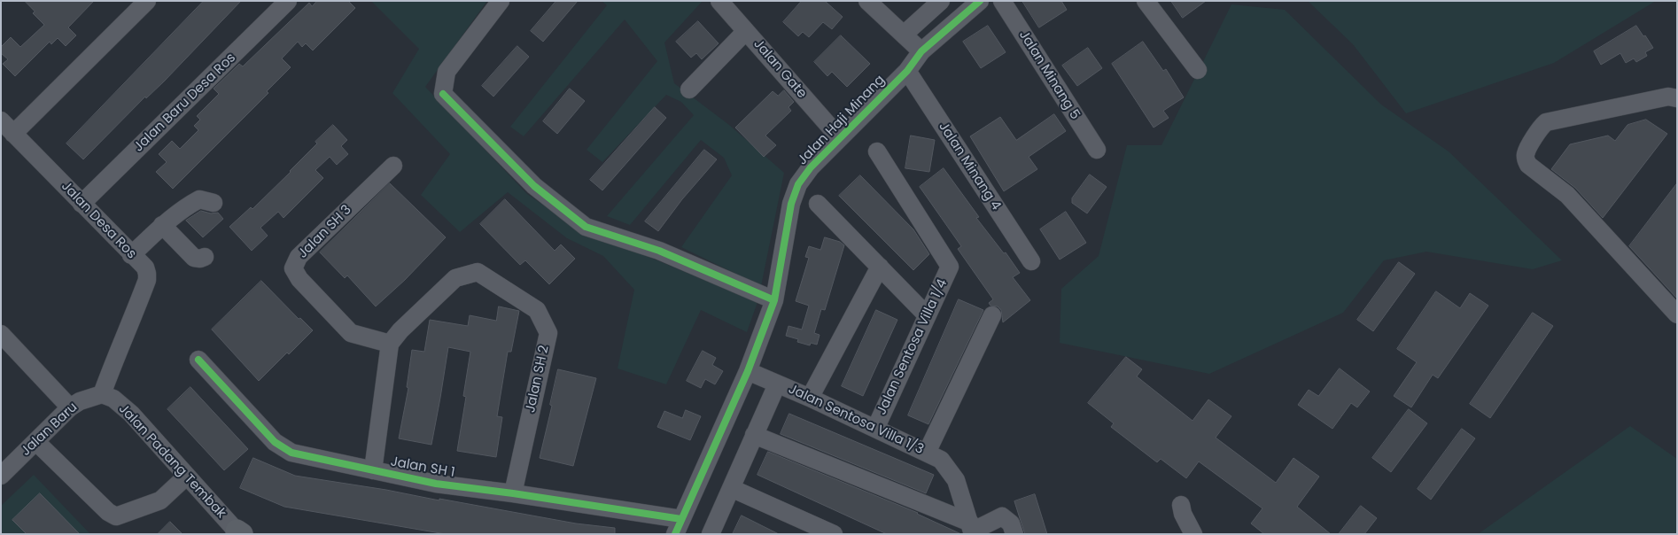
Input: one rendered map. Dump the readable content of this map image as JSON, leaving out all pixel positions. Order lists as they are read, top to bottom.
{
  "streets": {
    "street": [
      "Jalan Gate",
      "Jalan Minang 5",
      "Jalan Baru Desa Ros",
      "Jalan Haji Minang",
      "Jalan Minang 4",
      "Jalan Desa Ros",
      "Jalan SH 3",
      "Jalan Sentosa Villa 1/4",
      "Jalan SH 2",
      "Jalan Sentosa Villa 1/3",
      "Jalan Baru",
      "Jalan Padang Tembak",
      "Jalan SH 1"
    ]
  },
  "crossings": [
    ["Jalan Gate", "Jalan Haji Minang"],
    ["Jalan Baru Desa Ros", "Jalan Desa Ros"],
    ["Jalan Haji Minang", "Jalan Minang 4"],
    ["Jalan Haji Minang", "Jalan Sentosa Villa 1/3"],
    ["Jalan Haji Minang", "Jalan SH 1"],
    ["Jalan Desa Ros", "Jalan Baru"],
    ["Jalan Desa Ros", "Jalan Padang Tembak"],
    ["Jalan SH 3", "Jalan SH 2"],
    ["Jalan Sentosa Villa 1/4", "Jalan Sentosa Villa 1/3"],
    ["Jalan SH 2", "Jalan SH 1"],
    ["Jalan Baru", "Jalan Padang Tembak"]
  ]
}
